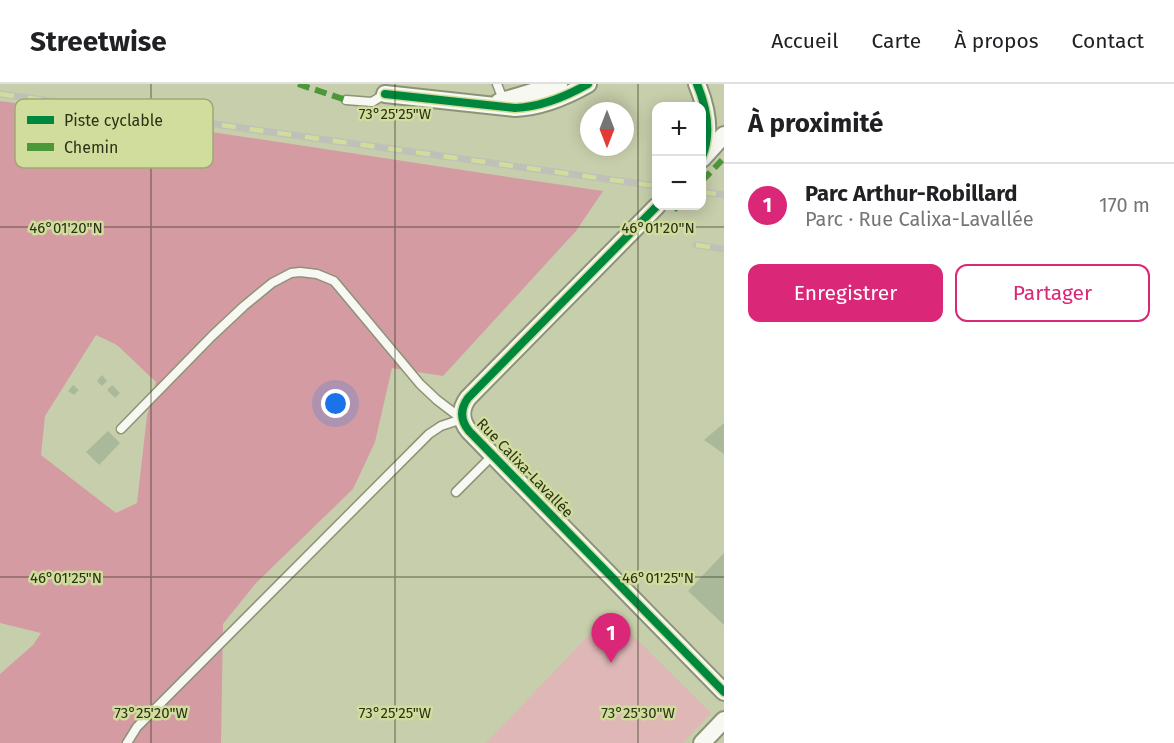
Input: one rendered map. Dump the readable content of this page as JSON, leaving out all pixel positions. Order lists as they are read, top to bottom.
{
  "streets": {
    "street": ["Rue Calixa-Lavallée"]
  },
  "legend": ["Piste cyclable", "Chemin"],
  "north": "bottom",
  "page": {
    "header": "Streetwise",
    "nav": [
      "Accueil",
      "Carte",
      "À propos",
      "Contact"
    ],
    "heading": "À proximité",
    "map_buttons": ["+", "−"],
    "list": [
      {
        "mark": "1",
        "name": "Parc Arthur-Robillard",
        "note": "Parc · Rue Calixa-Lavallée",
        "value": "170 m"
      }
    ],
    "buttons": ["Enregistrer", "Partager"],
    "pins": "1"
  },
  "coordinates": [
    "73°25'25\"W",
    "46°01'20\"N",
    "46°01'25\"N",
    "73°25'20\"W",
    "73°25'30\"W"
  ]
}
